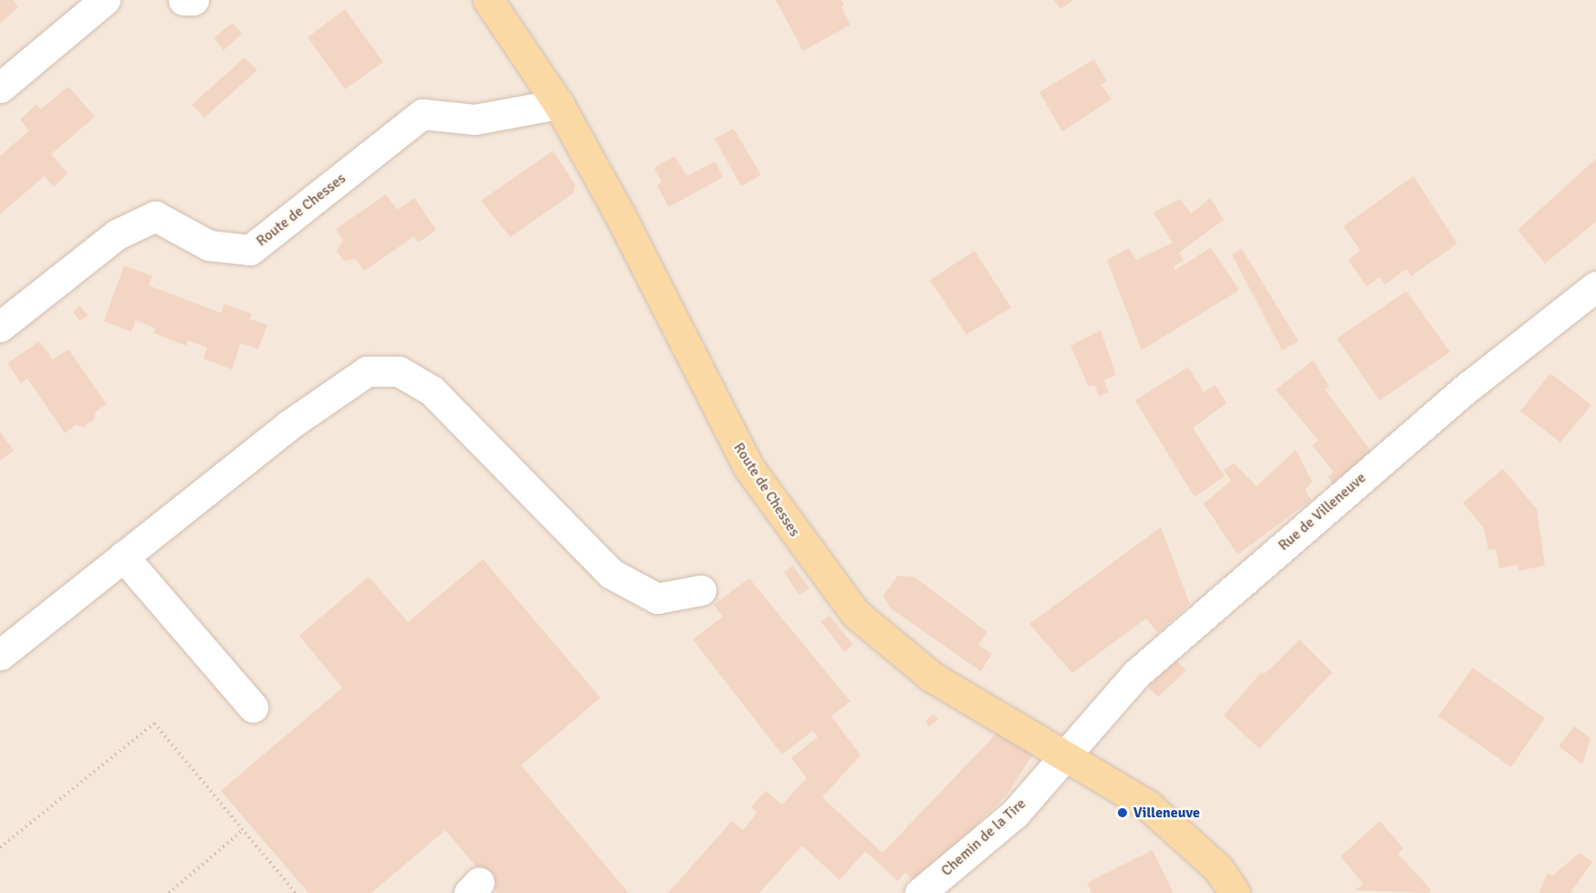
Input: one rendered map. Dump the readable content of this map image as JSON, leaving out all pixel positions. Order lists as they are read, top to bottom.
{
  "streets": {
    "main road": ["Route de Chesses"],
    "street": ["Rue de Villeneuve", "Chemin de la Tire"]
  },
  "crossings": [
    ["Route de Chesses", "Rue de Villeneuve"],
    ["Route de Chesses", "Chemin de la Tire"],
    ["Rue de Villeneuve", "Chemin de la Tire"]
  ],
  "places": ["Villeneuve"]
}
